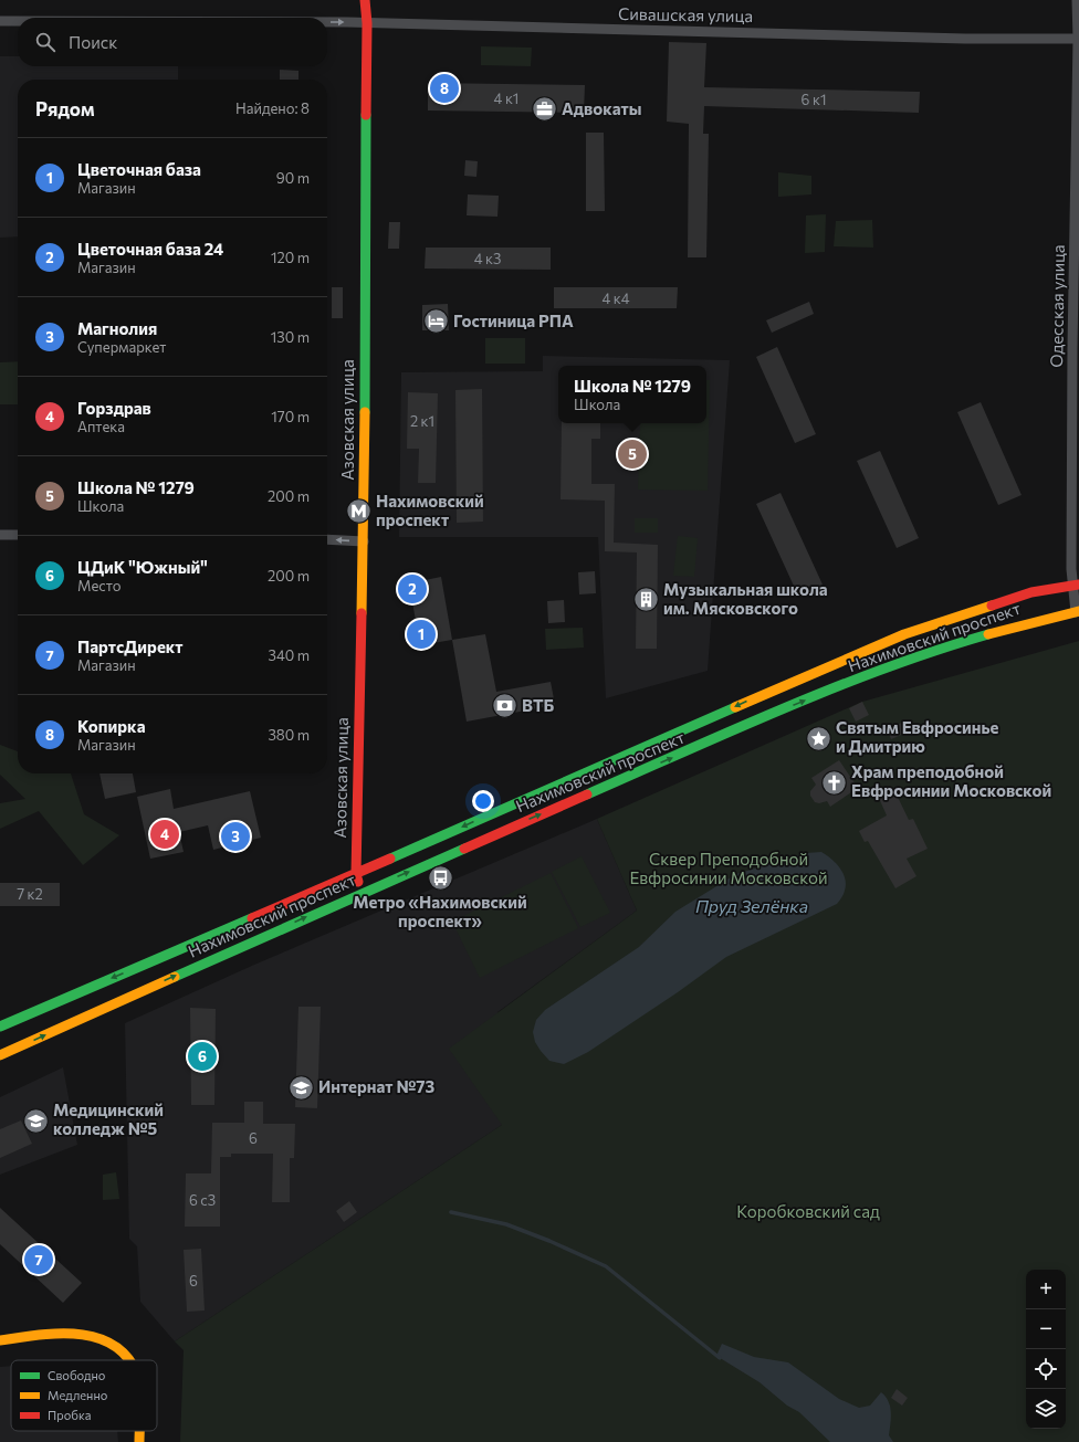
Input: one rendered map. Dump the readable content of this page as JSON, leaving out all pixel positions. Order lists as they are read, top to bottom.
{
  "streets": {
    "main road": ["Азовская улица", "Нахимовский проспект"],
    "street": ["Сивашская улица", "Одесская улица"]
  },
  "crossings": [
    ["Сивашская улица", "Одесская улица"],
    ["Сивашская улица", "Азовская улица"],
    ["Одесская улица", "Нахимовский проспект"],
    ["Азовская улица", "Нахимовский проспект"]
  ],
  "water": ["Пруд Зелёнка"],
  "parks": ["Сквер Преподобной Евфросинии Московской", "Коробковский сад"],
  "places": {
    "office": ["Адвокаты"],
    "hotel": ["Гостиница РПА"],
    "metro station": ["Нахимовский проспект"],
    "building": ["Музыкальная школа им. Мясковского"],
    "bank": ["ВТБ"],
    "place": ["Святым Евфросинье и Дмитрию"],
    "church": ["Храм преподобной Евфросинии Московской"],
    "bus stop": ["Метро «Нахимовский проспект»"],
    "school or university": ["Интернат №73", "Медицинский колледж №5"]
  },
  "house_numbers": [
    "4 к1",
    "6 к1",
    "4 к3",
    "4 к4",
    "2 к1",
    "7 к2",
    "6",
    "6 с3",
    "6"
  ],
  "legend": ["Свободно", "Медленно", "Пробка"],
  "page": {
    "search": "Поиск",
    "pins": [
      "8",
      "5",
      "2",
      "1",
      "4",
      "3",
      "6",
      "7"
    ],
    "heading": ["Рядом", "Найдено: 8"],
    "list": [
      {
        "mark": "1",
        "name": "Цветочная база",
        "note": "Магазин",
        "value": "90 m"
      },
      {
        "mark": "2",
        "name": "Цветочная база 24",
        "note": "Магазин",
        "value": "120 m"
      },
      {
        "mark": "3",
        "name": "Магнолия",
        "note": "Супермаркет",
        "value": "130 m"
      },
      {
        "mark": "4",
        "name": "Горздрав",
        "note": "Аптека",
        "value": "170 m"
      },
      {
        "mark": "5",
        "name": "Школа № 1279",
        "note": "Школа",
        "value": "200 m"
      },
      {
        "mark": "6",
        "name": "ЦДиК \"Южный\"",
        "note": "Место",
        "value": "200 m"
      },
      {
        "mark": "7",
        "name": "ПартсДирект",
        "note": "Магазин",
        "value": "340 m"
      },
      {
        "mark": "8",
        "name": "Копирка",
        "note": "Магазин",
        "value": "380 m"
      }
    ],
    "popup": ["Школа № 1279", "Школа"],
    "map_buttons": ["+", "−"]
  }
}
